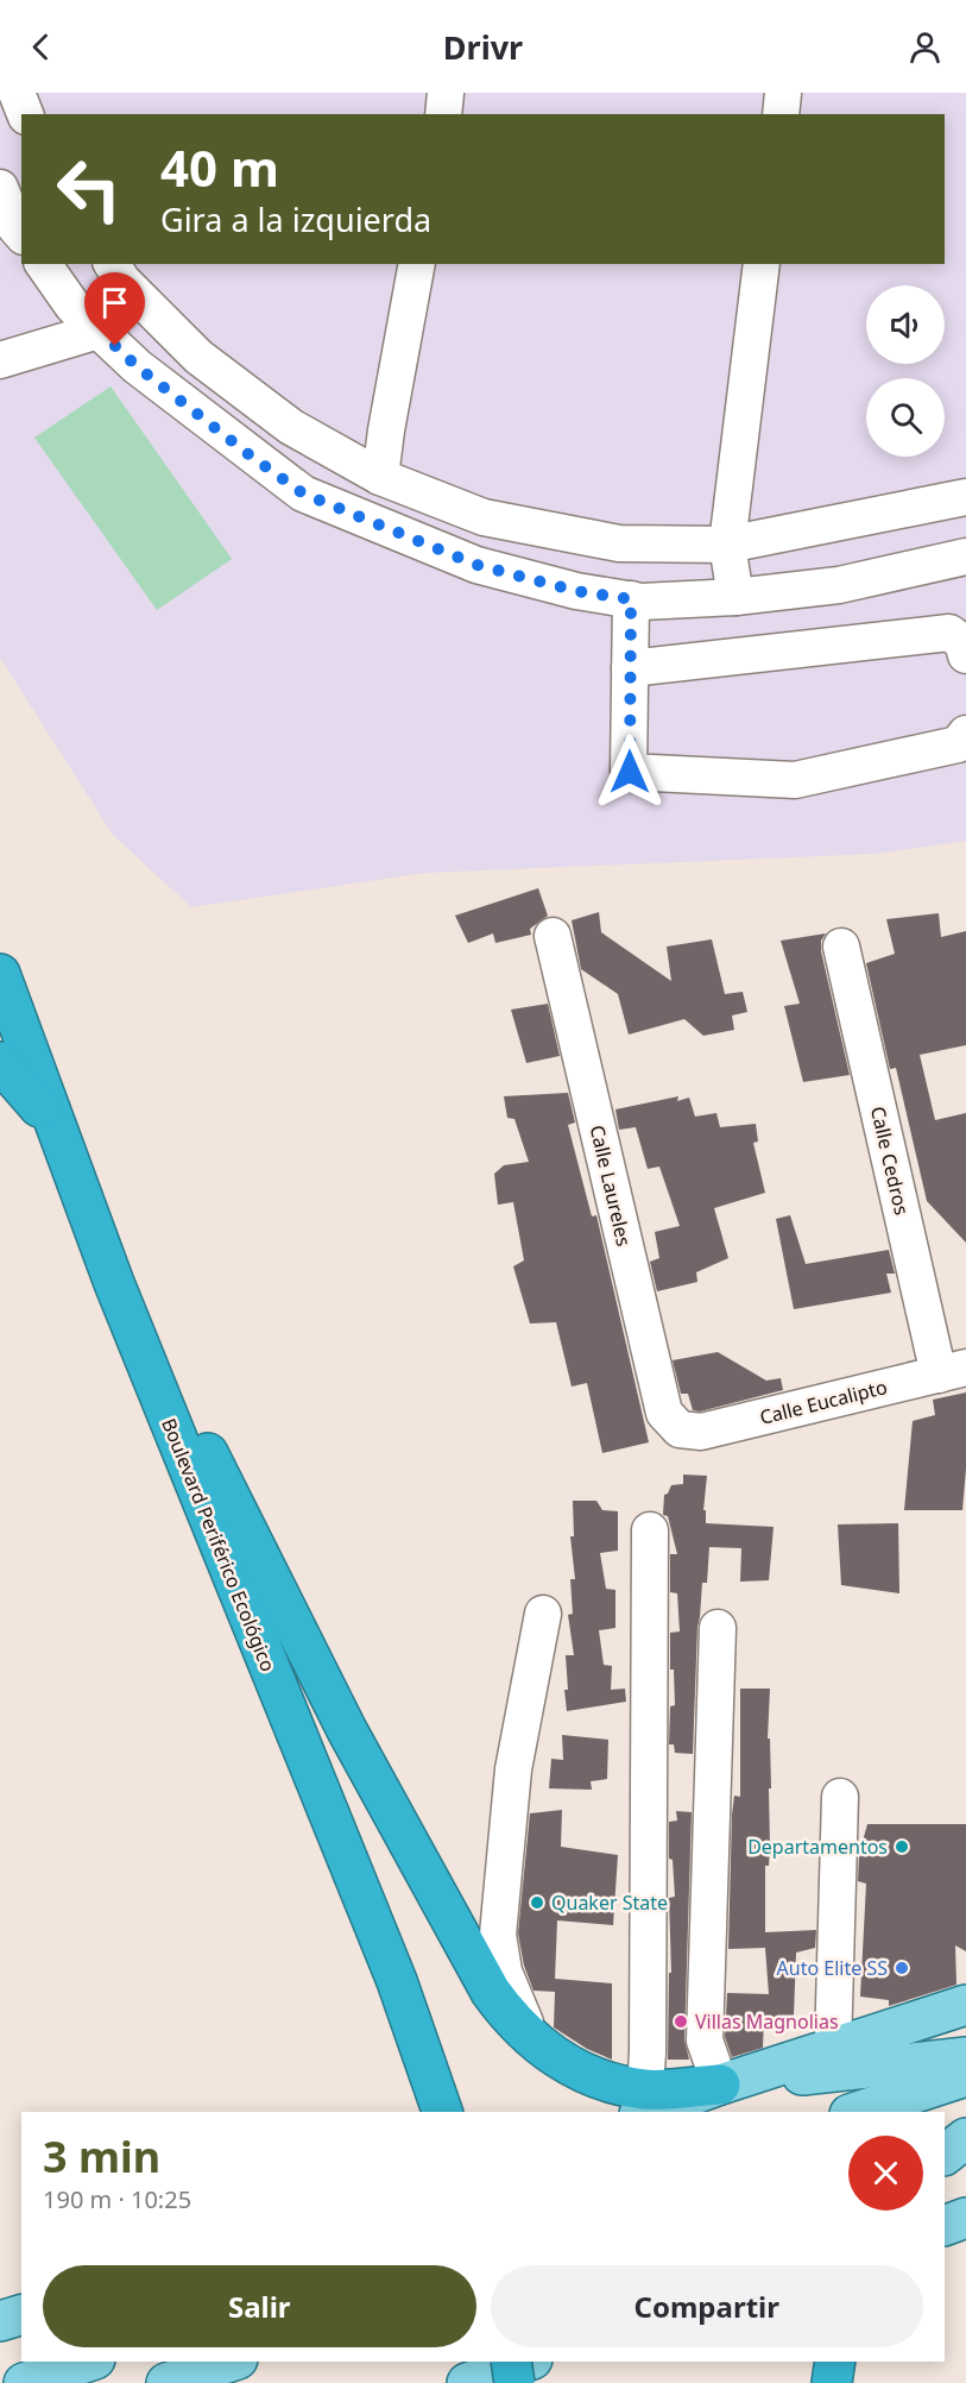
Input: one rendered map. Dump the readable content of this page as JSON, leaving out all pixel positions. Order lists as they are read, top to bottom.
{
  "streets": {
    "highway": ["Boulevard Periférico Ecológico"],
    "street": ["Calle Cedros", "Calle Laureles", "Calle Eucalipto"]
  },
  "crossings": [
    ["Calle Cedros", "Calle Eucalipto"],
    ["Calle Laureles", "Calle Eucalipto"]
  ],
  "places": [
    "Departamentos",
    "Quaker State",
    "Auto Elite SS",
    "Villas Magnolias"
  ],
  "page": {
    "header": "Drivr",
    "turn": ["40 m", "Gira a la izquierda"],
    "heading": ["3 min", "190 m · 10:25"],
    "buttons": ["Salir", "Compartir"]
  }
}
